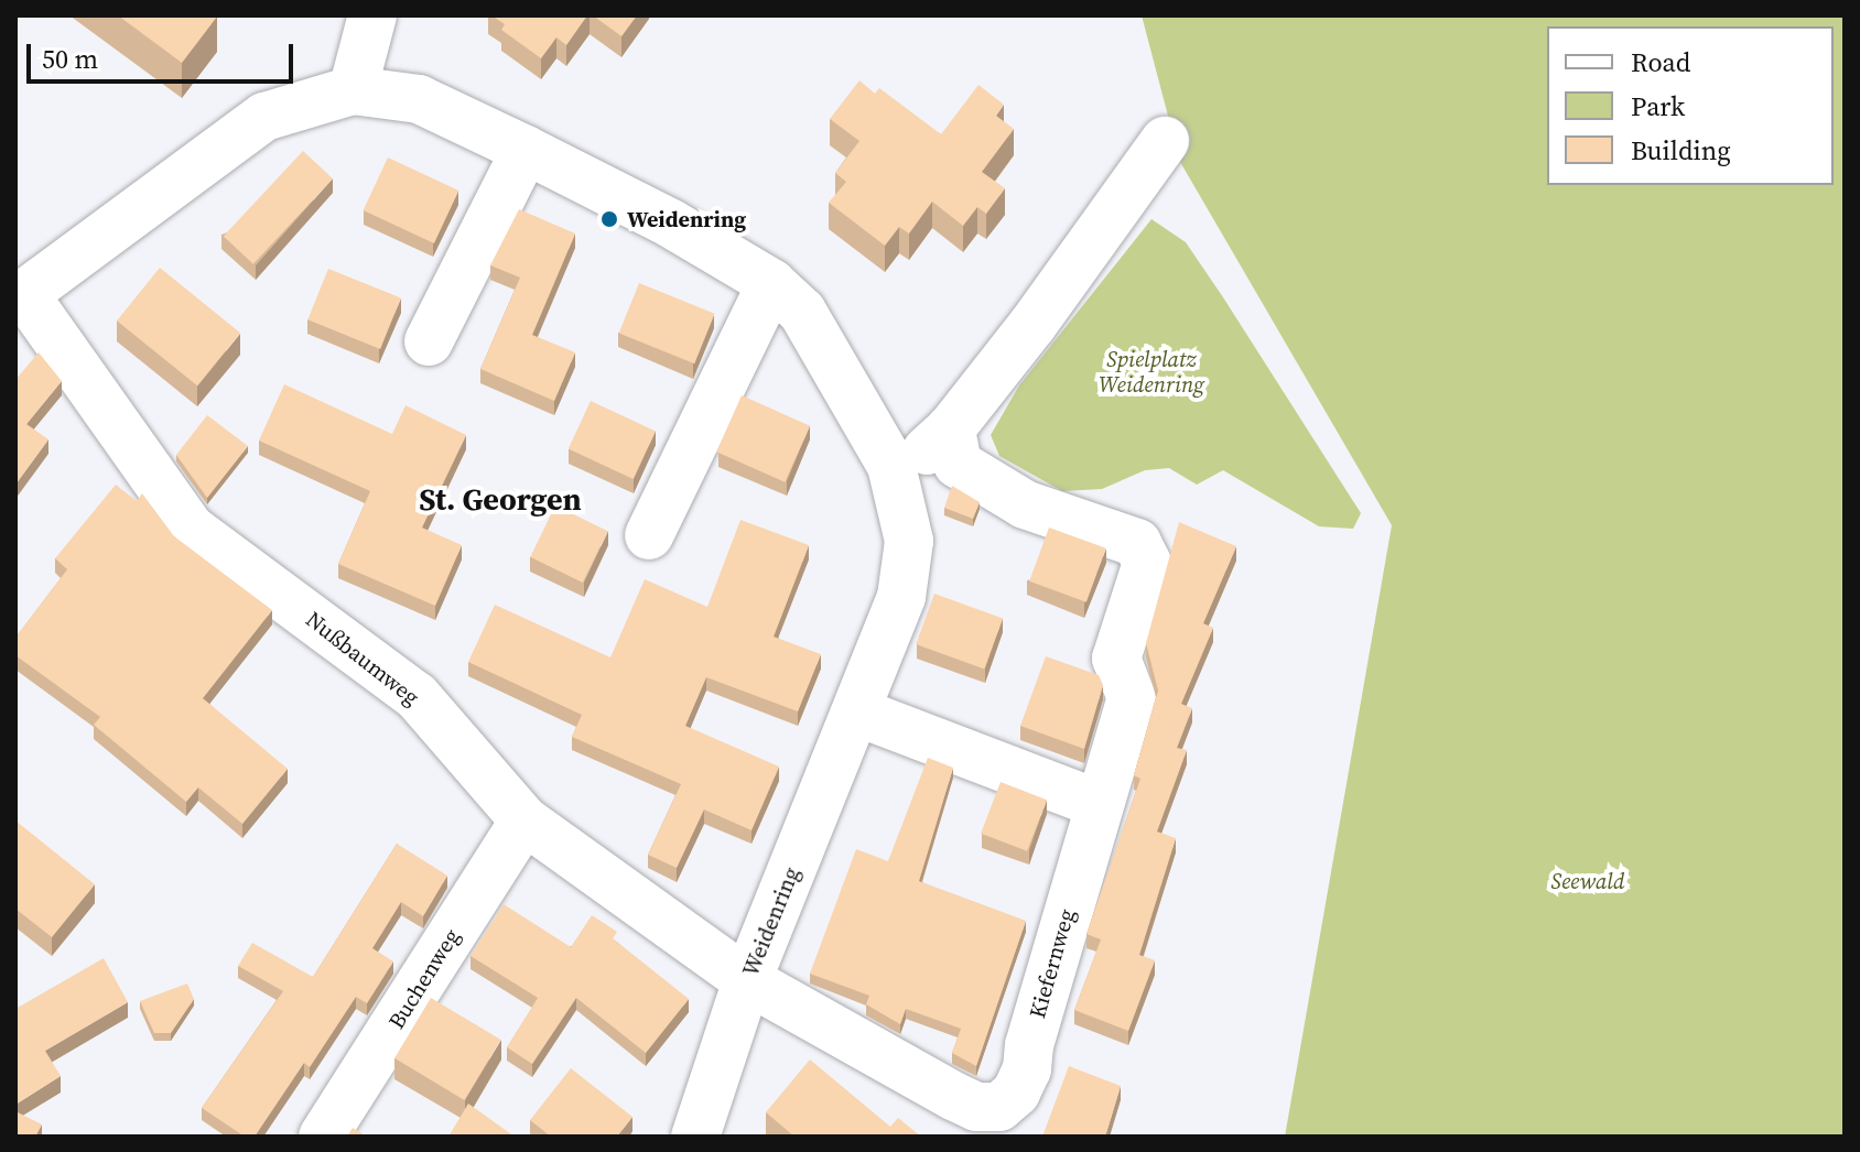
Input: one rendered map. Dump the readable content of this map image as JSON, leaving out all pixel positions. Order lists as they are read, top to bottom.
{
  "streets": {
    "street": [
      "Nußbaumweg",
      "Weidenring",
      "Kiefernweg",
      "Buchenweg"
    ]
  },
  "crossings": [
    ["Nußbaumweg", "Weidenring"],
    ["Nußbaumweg", "Kiefernweg"],
    ["Nußbaumweg", "Buchenweg"],
    ["Weidenring", "Kiefernweg"]
  ],
  "districts": ["St. Georgen"],
  "parks": ["Spielplatz Weidenring", "Seewald"],
  "places": ["Weidenring"],
  "legend": ["Road", "Park", "Building"],
  "scale_bar": "50 m"
}
